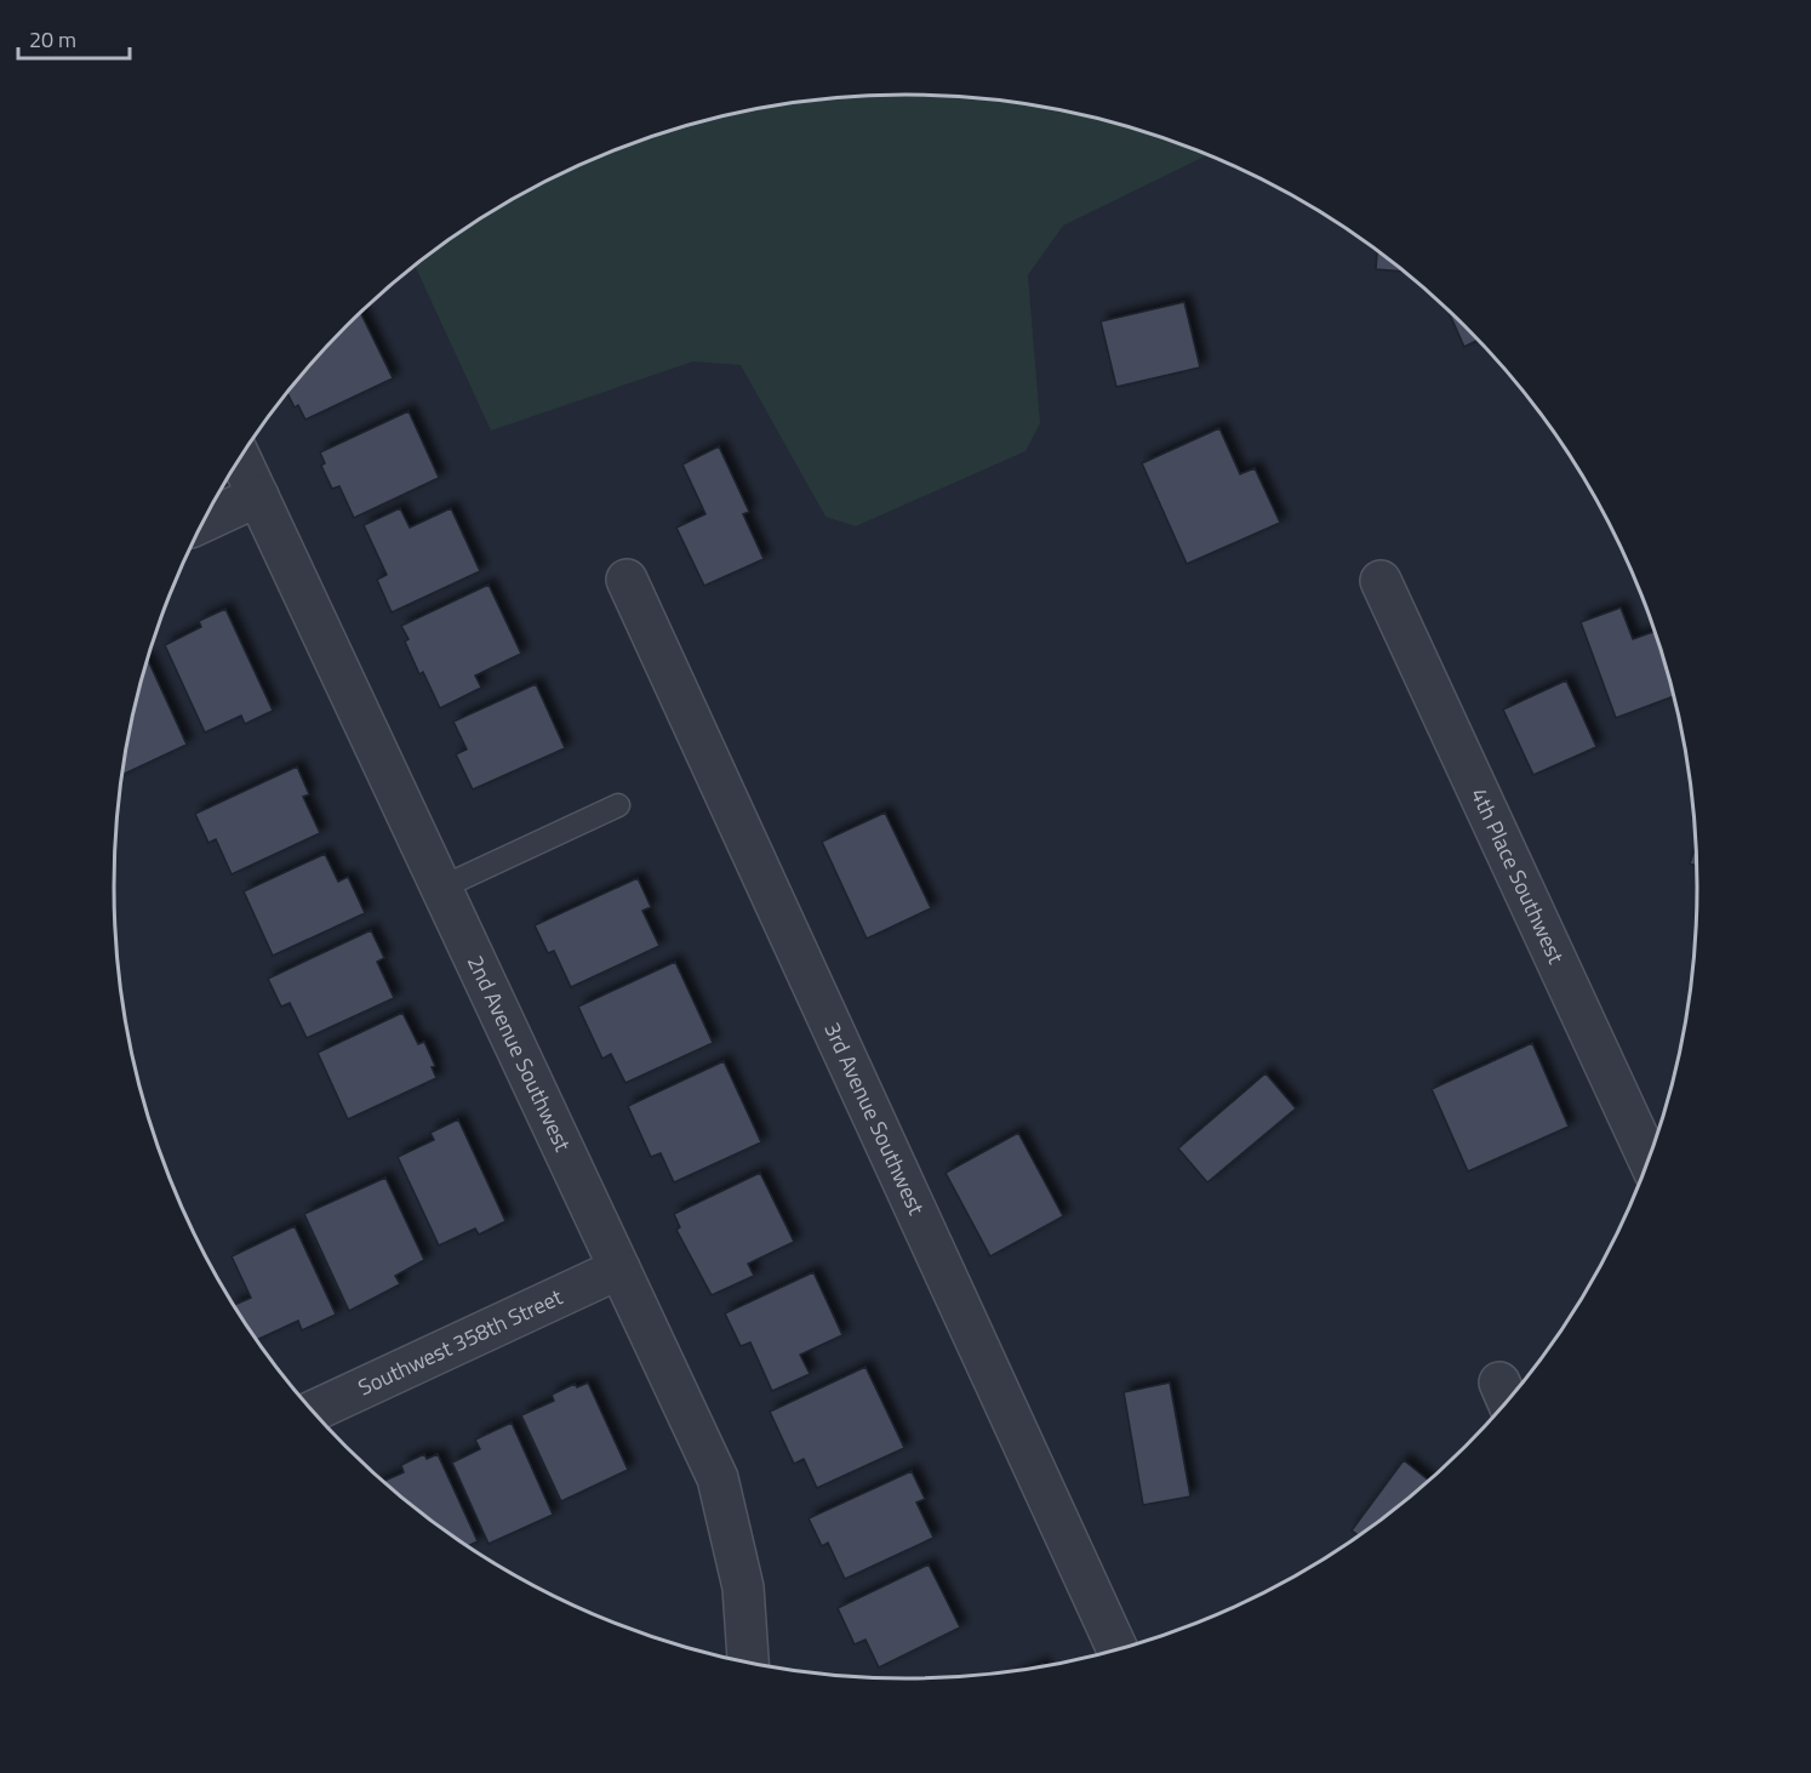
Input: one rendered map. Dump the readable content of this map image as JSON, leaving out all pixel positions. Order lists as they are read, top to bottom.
{
  "streets": {
    "street": [
      "4th Place Southwest",
      "2nd Avenue Southwest",
      "3rd Avenue Southwest",
      "Southwest 358th Street"
    ]
  },
  "crossings": [
    ["2nd Avenue Southwest", "Southwest 358th Street"]
  ],
  "scale_bar": "20 m"
}
